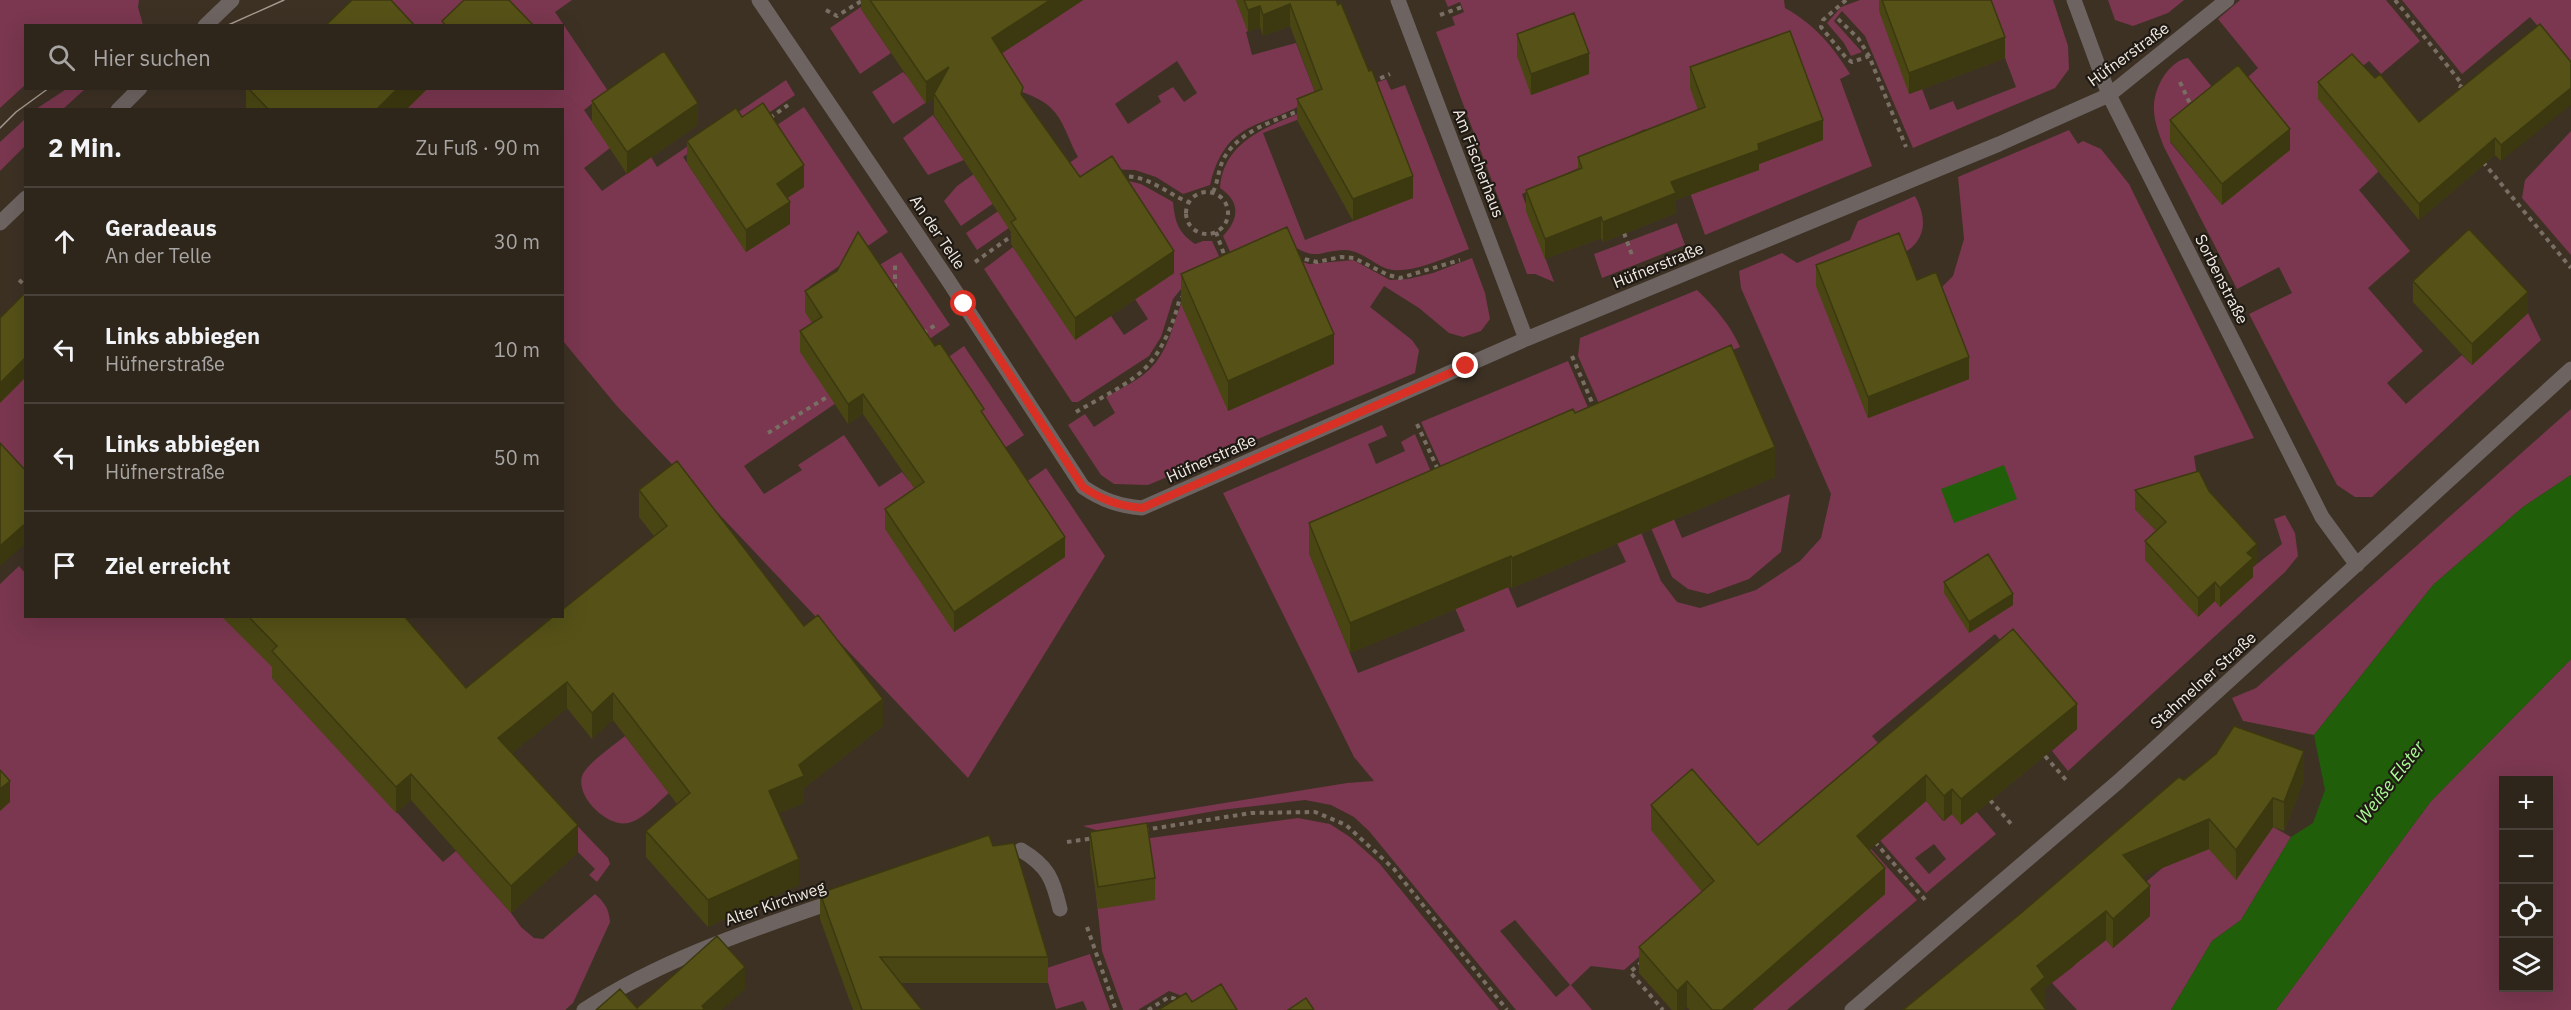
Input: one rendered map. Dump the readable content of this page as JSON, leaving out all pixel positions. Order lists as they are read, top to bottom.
{
  "streets": {
    "street": [
      "Hüfnerstraße",
      "Am Fischerhaus",
      "An der Telle",
      "Sorbenstraße",
      "Stahmelner Straße",
      "Alter Kirchweg"
    ]
  },
  "crossings": [
    ["Hüfnerstraße", "Am Fischerhaus"],
    ["Hüfnerstraße", "An der Telle"],
    ["Hüfnerstraße", "Sorbenstraße"],
    ["Sorbenstraße", "Stahmelner Straße"]
  ],
  "water": ["Weiße Elster"],
  "page": {
    "search": "Hier suchen",
    "heading": ["2 Min.", "Zu Fuß · 90 m"],
    "list": [
      ["Geradeaus", "An der Telle", "30 m"],
      ["Links abbiegen", "Hüfnerstraße", "10 m"],
      ["Links abbiegen", "Hüfnerstraße", "50 m"],
      "Ziel erreicht"
    ],
    "map_buttons": ["+", "−"]
  }
}
